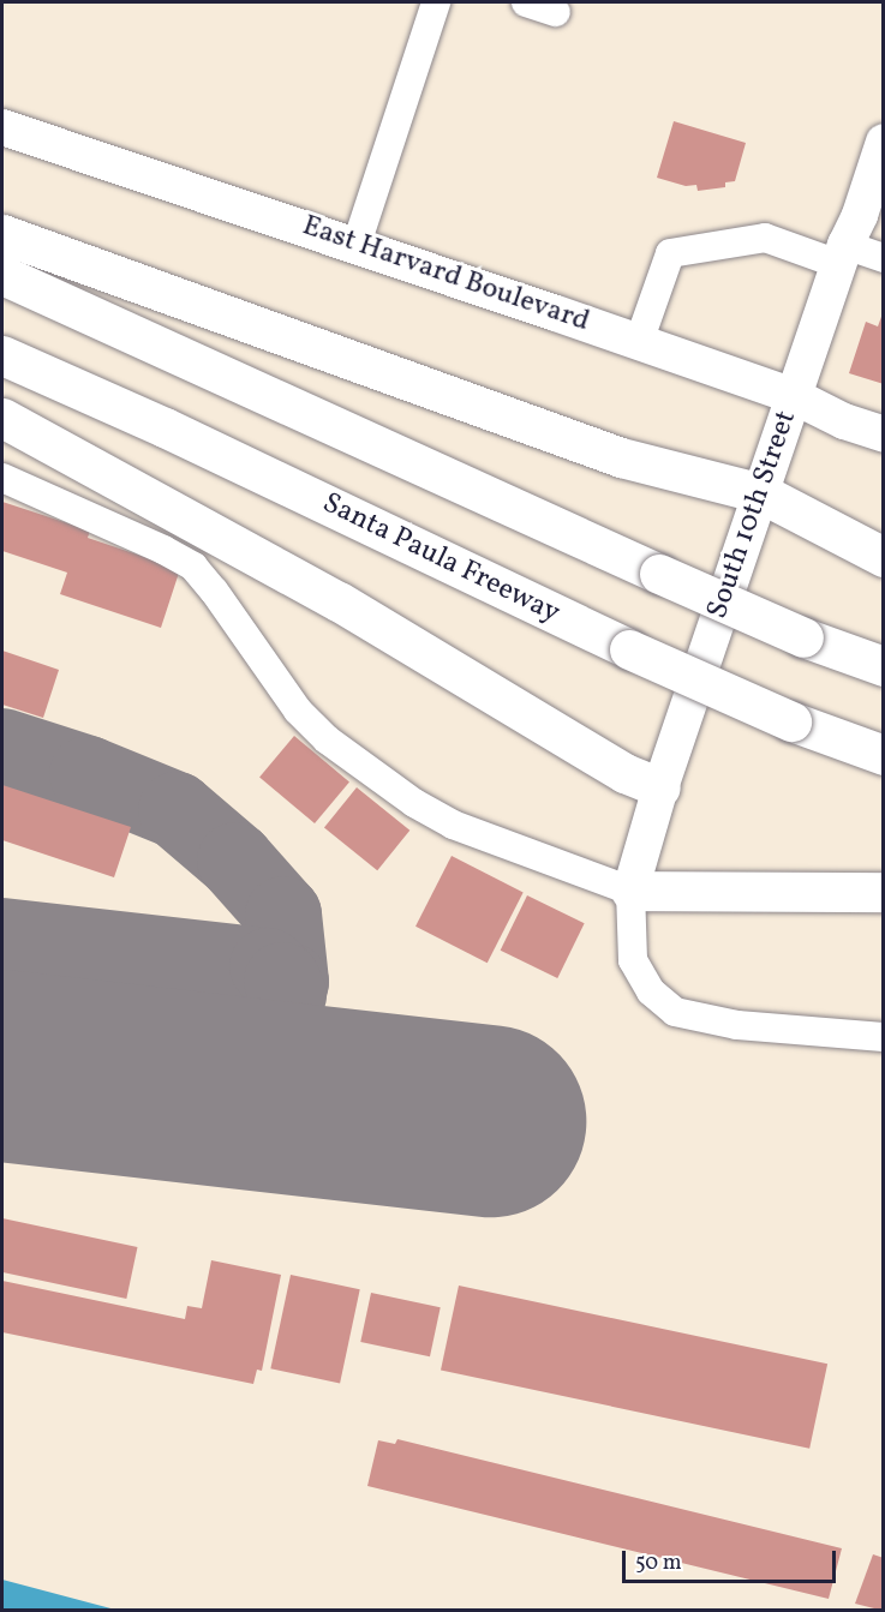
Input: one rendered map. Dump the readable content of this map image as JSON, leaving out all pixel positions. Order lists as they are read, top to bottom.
{
  "streets": {
    "highway": ["Santa Paula Freeway"],
    "main road": ["East Harvard Boulevard", "South 10th Street"]
  },
  "crossings": [
    ["East Harvard Boulevard", "South 10th Street"]
  ],
  "scale_bar": "50 m"
}
